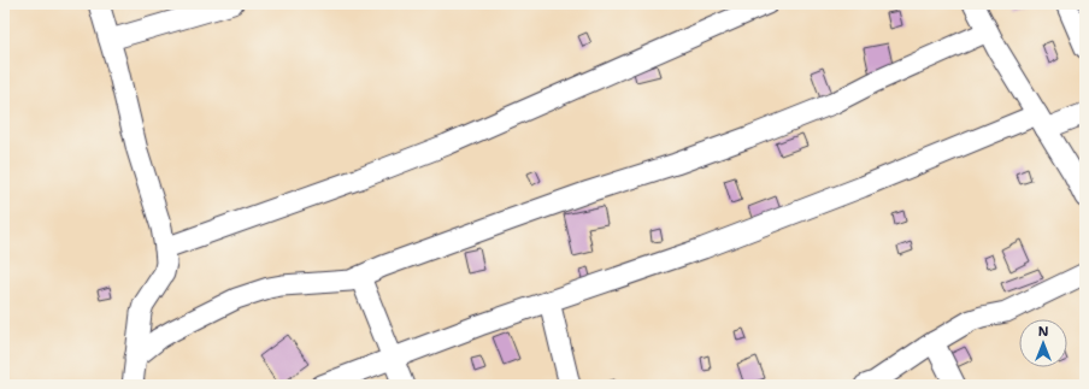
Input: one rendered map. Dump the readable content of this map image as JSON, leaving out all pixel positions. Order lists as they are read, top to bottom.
{
  "north": "top"
}
